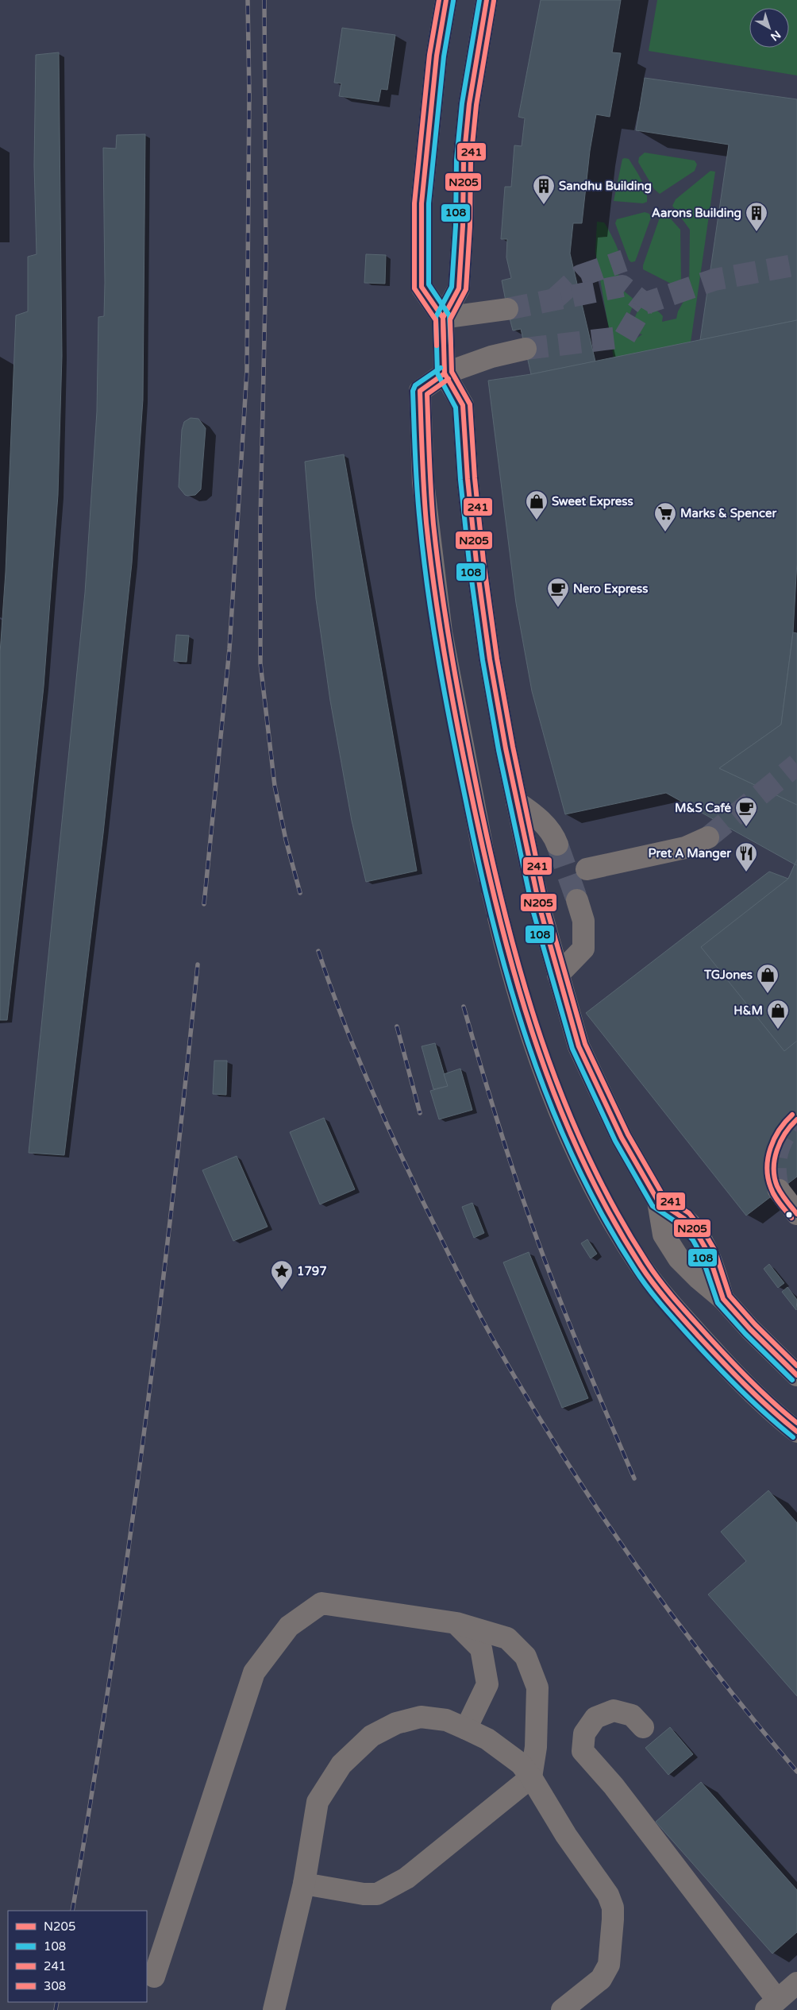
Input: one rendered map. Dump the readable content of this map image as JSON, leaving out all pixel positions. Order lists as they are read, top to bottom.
{
  "places": {
    "building": ["Sandhu Building", "Aarons Building"],
    "shop": ["Sweet Express", "TGJones", "H&M"],
    "supermarket": ["Marks & Spencer"],
    "cafe": ["Nero Express", "M&S Café"],
    "restaurant": ["Pret A Manger"],
    "place": ["1797"]
  },
  "lines": [
    "transit line N205",
    "transit line 108",
    "transit line 241",
    "transit line 308"
  ],
  "legend": [
    "N205",
    "108",
    "241",
    "308"
  ],
  "north": "bottom right"
}
